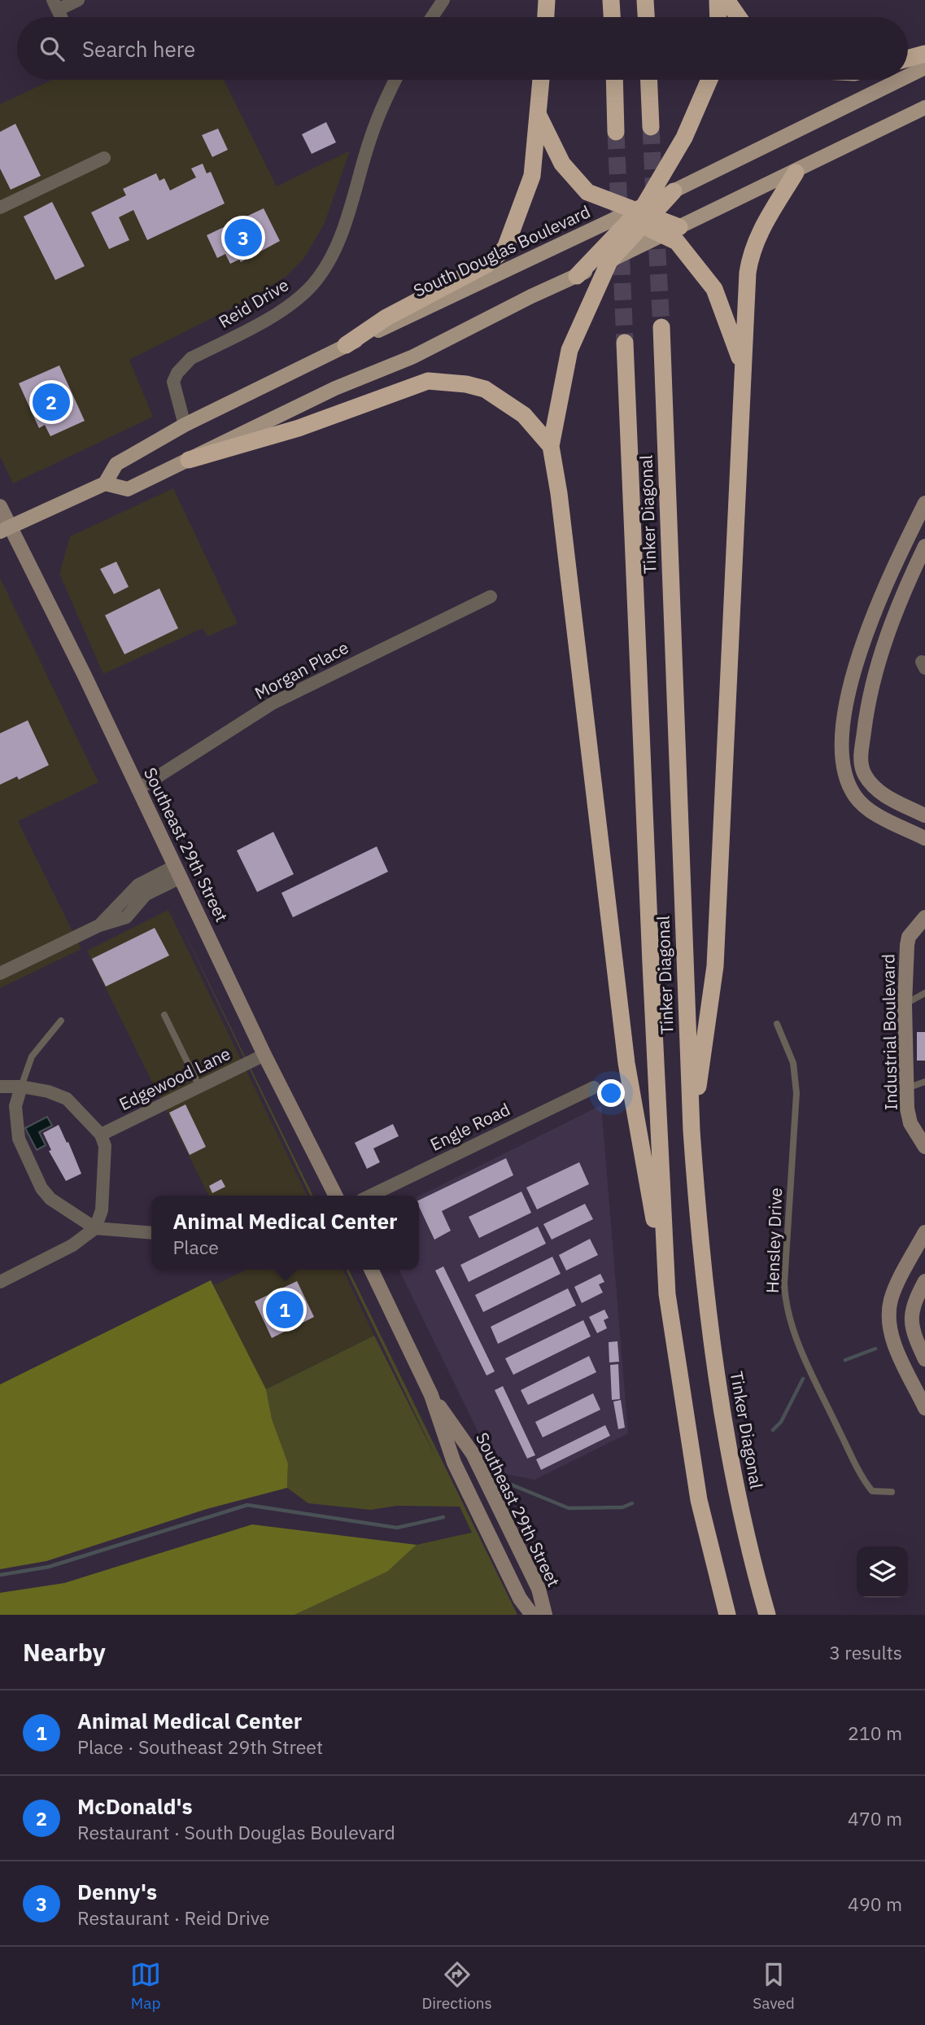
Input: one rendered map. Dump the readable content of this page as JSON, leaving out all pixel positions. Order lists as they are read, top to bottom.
{
  "streets": {
    "highway": ["Tinker Diagonal"],
    "main road": ["South Douglas Boulevard", "Southeast 29th Street", "Industrial Boulevard"],
    "street": [
      "Reid Drive",
      "Morgan Place",
      "Edgewood Lane",
      "Engle Road"
    ],
    "lane": ["Hensley Drive"]
  },
  "crossings": [
    ["South Douglas Boulevard", "Reid Drive"],
    ["South Douglas Boulevard", "Southeast 29th Street"],
    ["Morgan Place", "Southeast 29th Street"],
    ["Southeast 29th Street", "Edgewood Lane"]
  ],
  "page": {
    "search": "Search here",
    "pins": ["3", "2", "1"],
    "popup": ["Animal Medical Center", "Place"],
    "heading": ["Nearby", "3 results"],
    "list": [
      {
        "mark": "1",
        "name": "Animal Medical Center",
        "note": "Place · Southeast 29th Street",
        "value": "210 m"
      },
      {
        "mark": "2",
        "name": "McDonald's",
        "note": "Restaurant · South Douglas Boulevard",
        "value": "470 m"
      },
      {
        "mark": "3",
        "name": "Denny's",
        "note": "Restaurant · Reid Drive",
        "value": "490 m"
      }
    ],
    "nav": ["Map", "Directions", "Saved"]
  }
}
